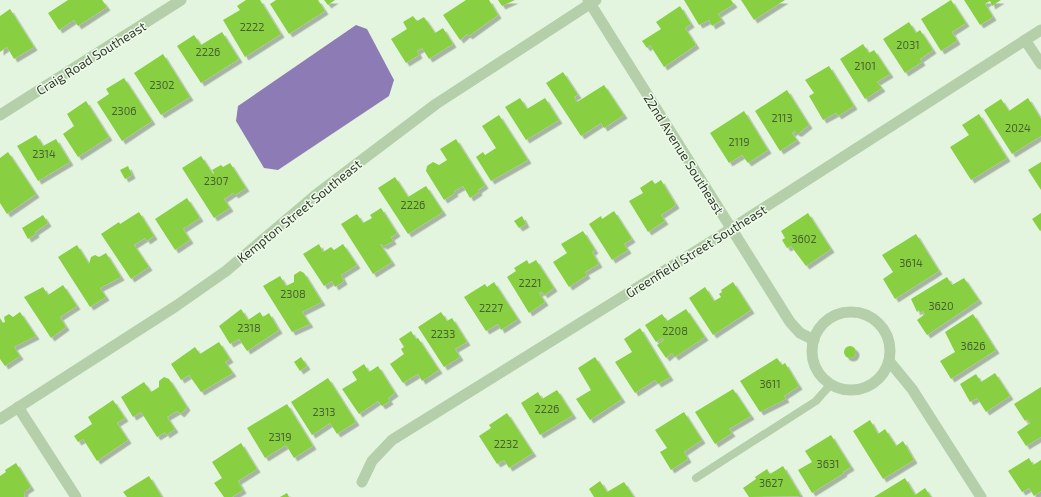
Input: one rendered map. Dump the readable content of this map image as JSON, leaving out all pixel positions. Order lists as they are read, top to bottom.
{
  "streets": {
    "street": [
      "Craig Road Southeast",
      "22nd Avenue Southeast",
      "Kempton Street Southeast",
      "Greenfield Street Southeast"
    ]
  },
  "crossings": [
    ["22nd Avenue Southeast", "Kempton Street Southeast"],
    ["22nd Avenue Southeast", "Greenfield Street Southeast"]
  ],
  "house_numbers": [
    "2222",
    "2031",
    "2226",
    "2101",
    "2302",
    "2306",
    "2113",
    "2024",
    "2119",
    "2314",
    "2307",
    "2226",
    "3602",
    "3614",
    "2221",
    "2308",
    "3620",
    "2227",
    "2318",
    "2208",
    "2233",
    "3626",
    "3611",
    "2226",
    "2313",
    "2319",
    "2232",
    "3631",
    "3627"
  ]
}
